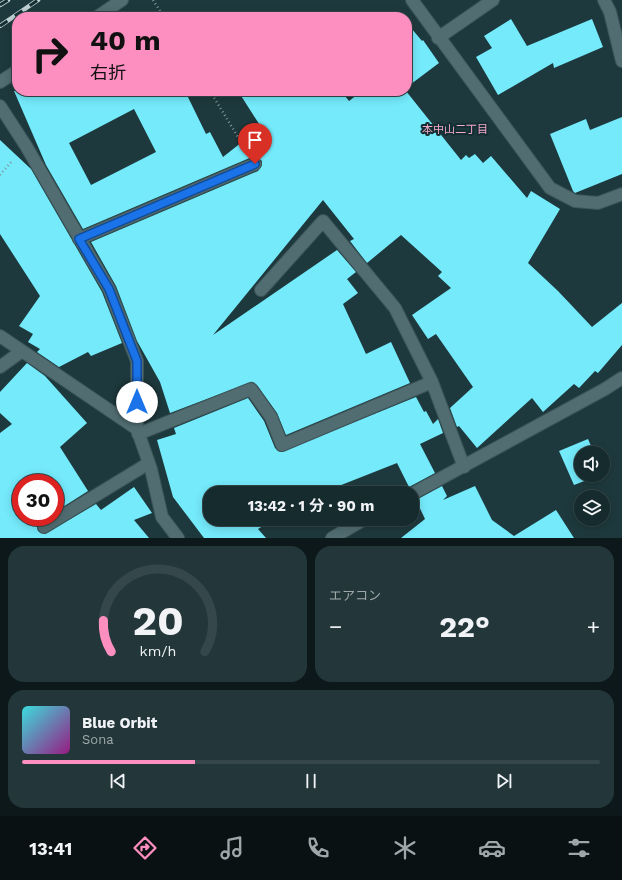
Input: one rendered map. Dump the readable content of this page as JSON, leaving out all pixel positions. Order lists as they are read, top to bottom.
{
  "districts": ["本中山二丁目"],
  "page": {
    "turn": ["40 m", "右折"],
    "limit": "30",
    "trip": "13:42 · 1 分 · 90 m",
    "tile": "エアコン",
    "heat": ["−", "22°", "+"],
    "song": ["Blue Orbit", "Sona"],
    "tabs": "13:41",
    "gauge": ["20", "km/h"]
  }
}
